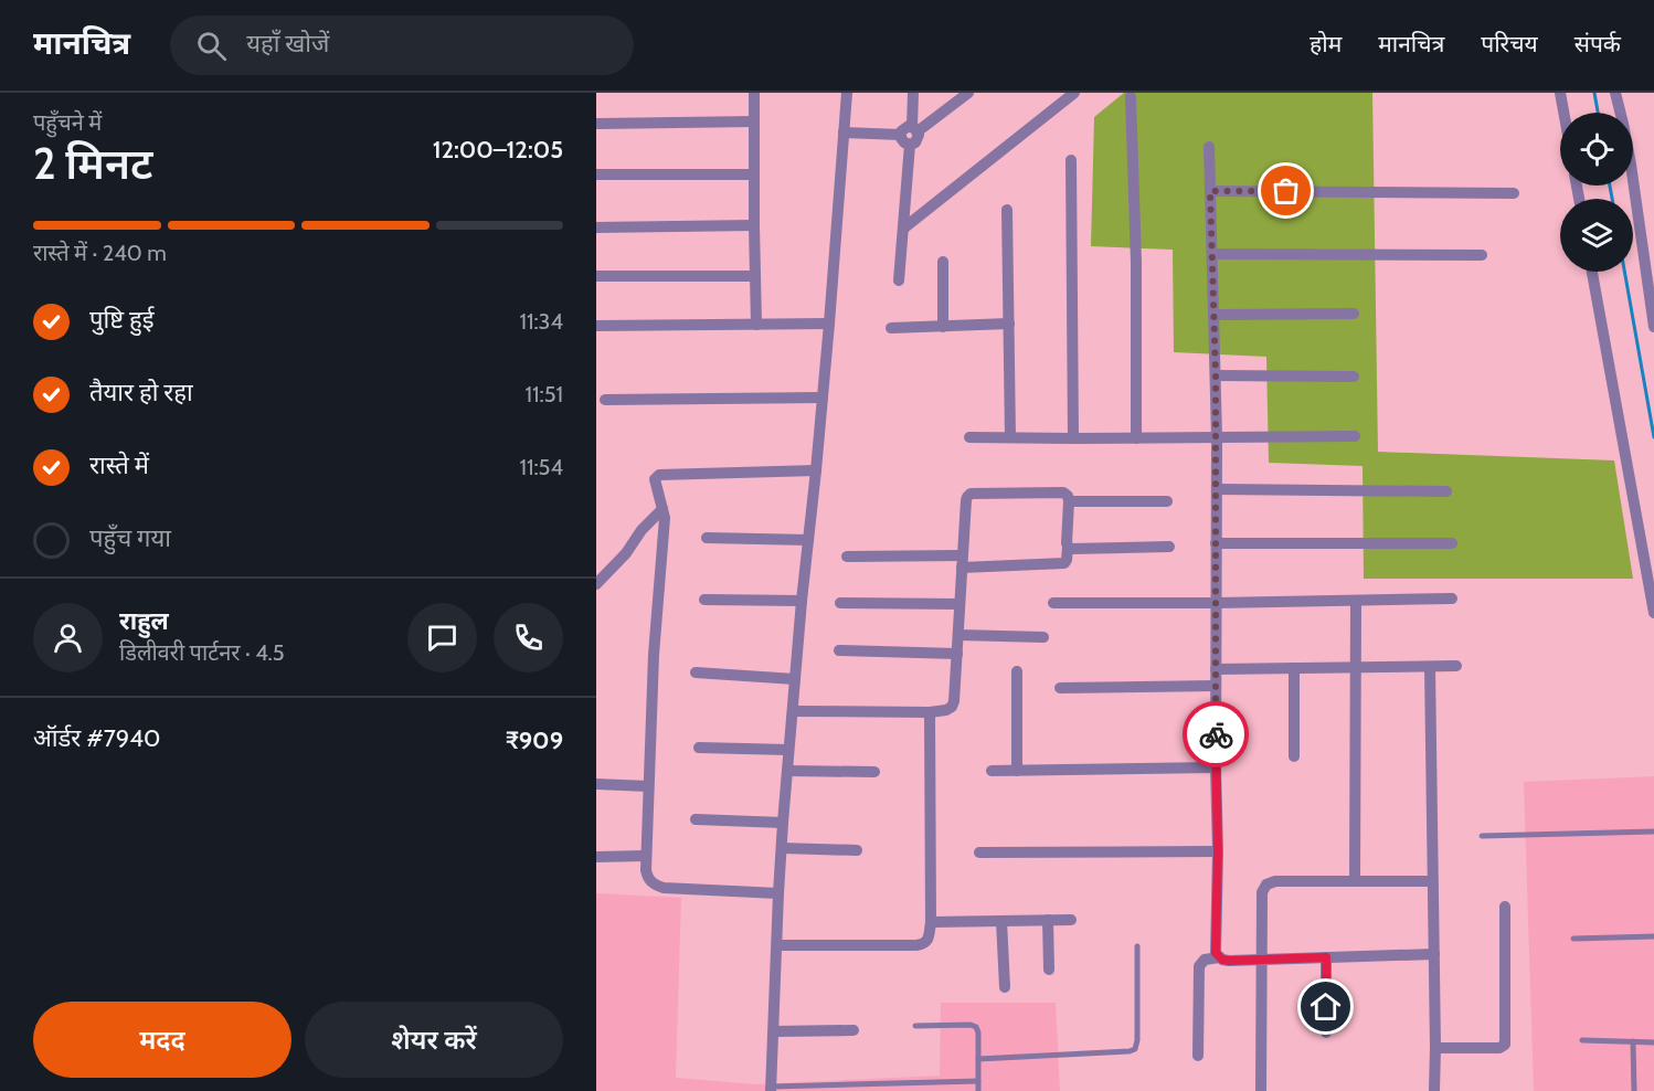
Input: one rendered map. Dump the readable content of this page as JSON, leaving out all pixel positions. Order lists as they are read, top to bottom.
{
  "page": {
    "header": "मानचित्र",
    "search": "यहाँ खोजें",
    "nav": [
      "होम",
      "मानचित्र",
      "परिचय",
      "संपर्क"
    ],
    "heading": ["2 मिनट", "पहुँचने में", "12:00–12:05"],
    "panel": [
      "राहुल",
      "डिलीवरी पार्टनर · 4.5",
      "ऑर्डर #7940",
      "₹909"
    ],
    "bar": "रास्ते में · 240 m",
    "list": [
      ["पुष्टि हुई", "11:34"],
      ["तैयार हो रहा", "11:51"],
      ["रास्ते में", "11:54"],
      "पहुँच गया"
    ],
    "buttons": ["मदद", "शेयर करें"]
  }
}
